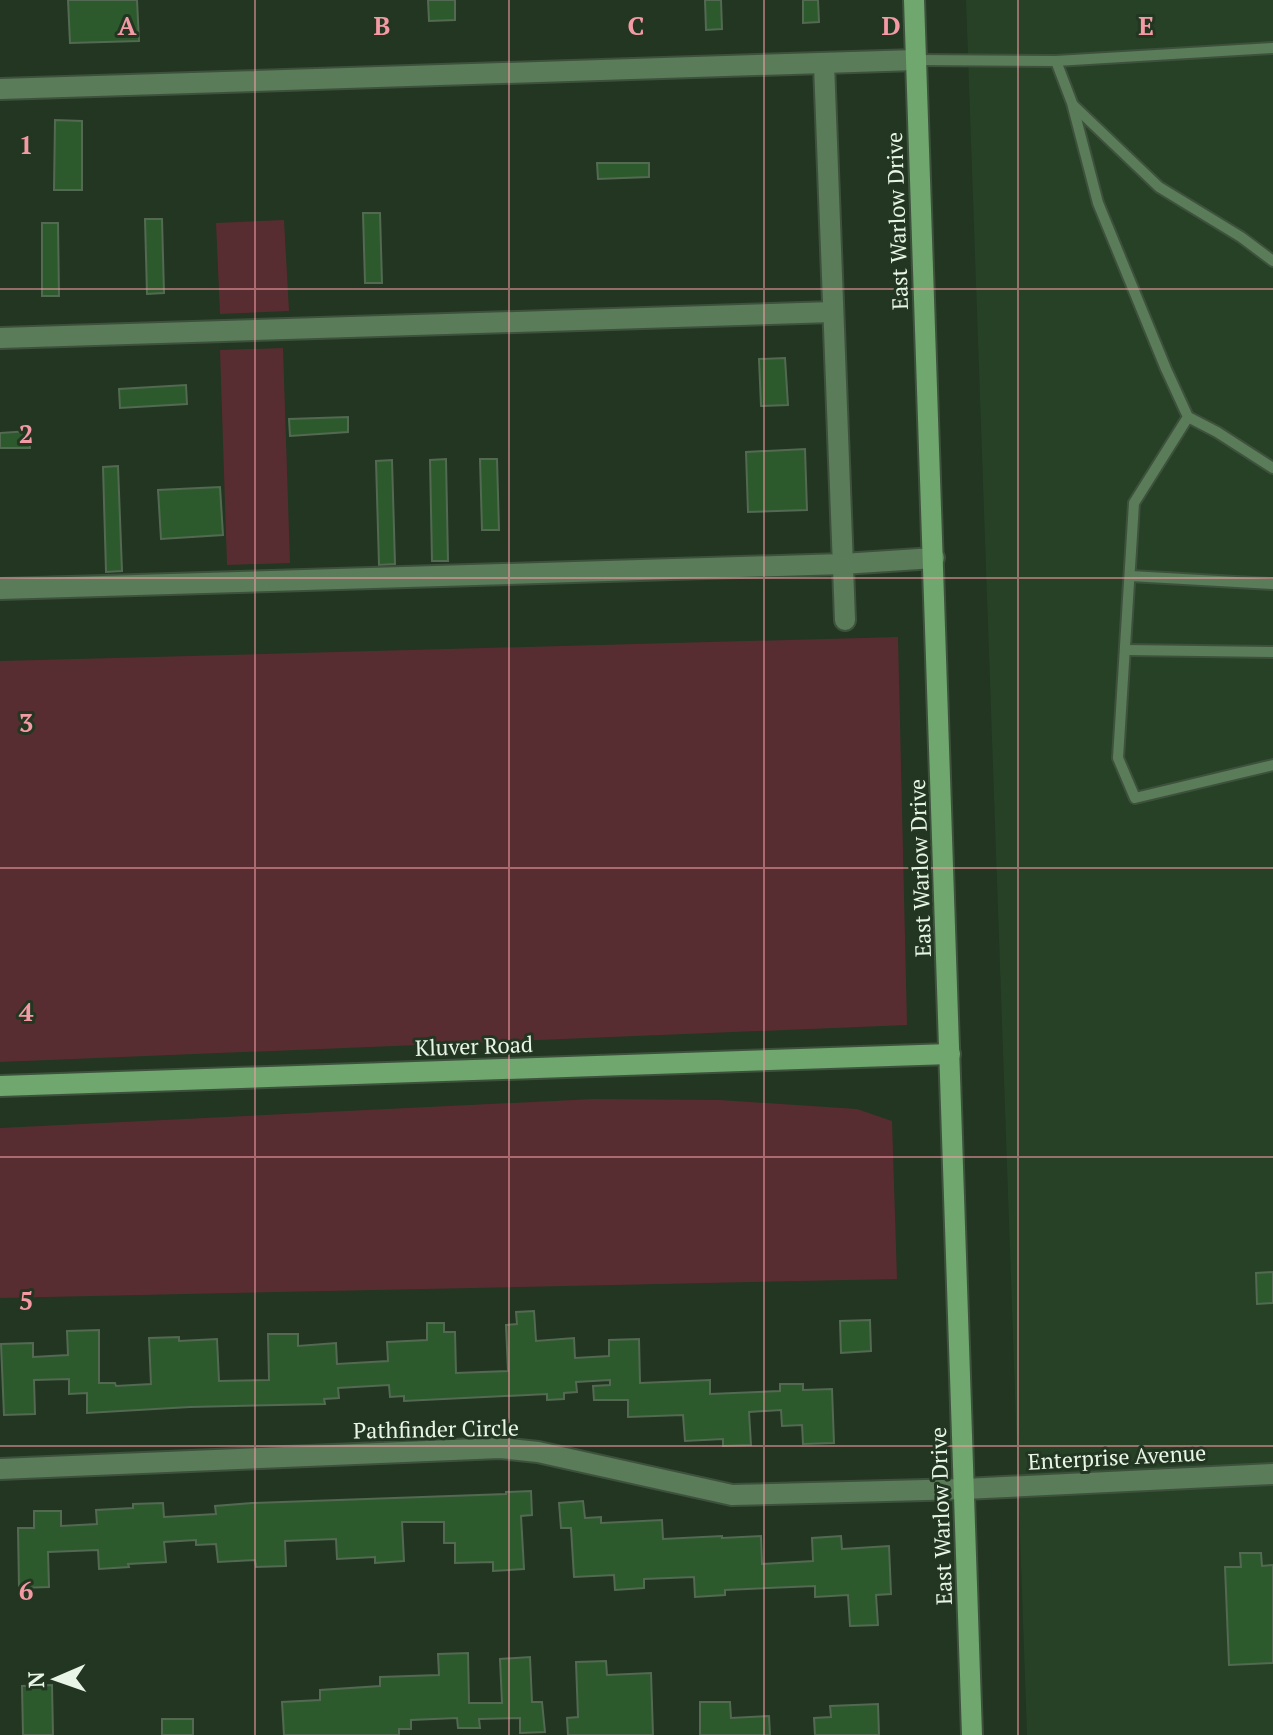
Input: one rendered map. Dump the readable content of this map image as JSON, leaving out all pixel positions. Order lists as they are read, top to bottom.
{
  "streets": {
    "street": [
      "East Warlow Drive",
      "Kluver Road",
      "Pathfinder Circle",
      "Enterprise Avenue"
    ]
  },
  "crossings": [
    ["East Warlow Drive", "Kluver Road"],
    ["East Warlow Drive", "Pathfinder Circle"],
    ["East Warlow Drive", "Enterprise Avenue"],
    ["Pathfinder Circle", "Enterprise Avenue"]
  ],
  "north": "left",
  "grid": {
    "columns": [
      "A",
      "B",
      "C",
      "D",
      "E"
    ],
    "rows": [
      "1",
      "2",
      "3",
      "4",
      "5",
      "6"
    ]
  }
}
